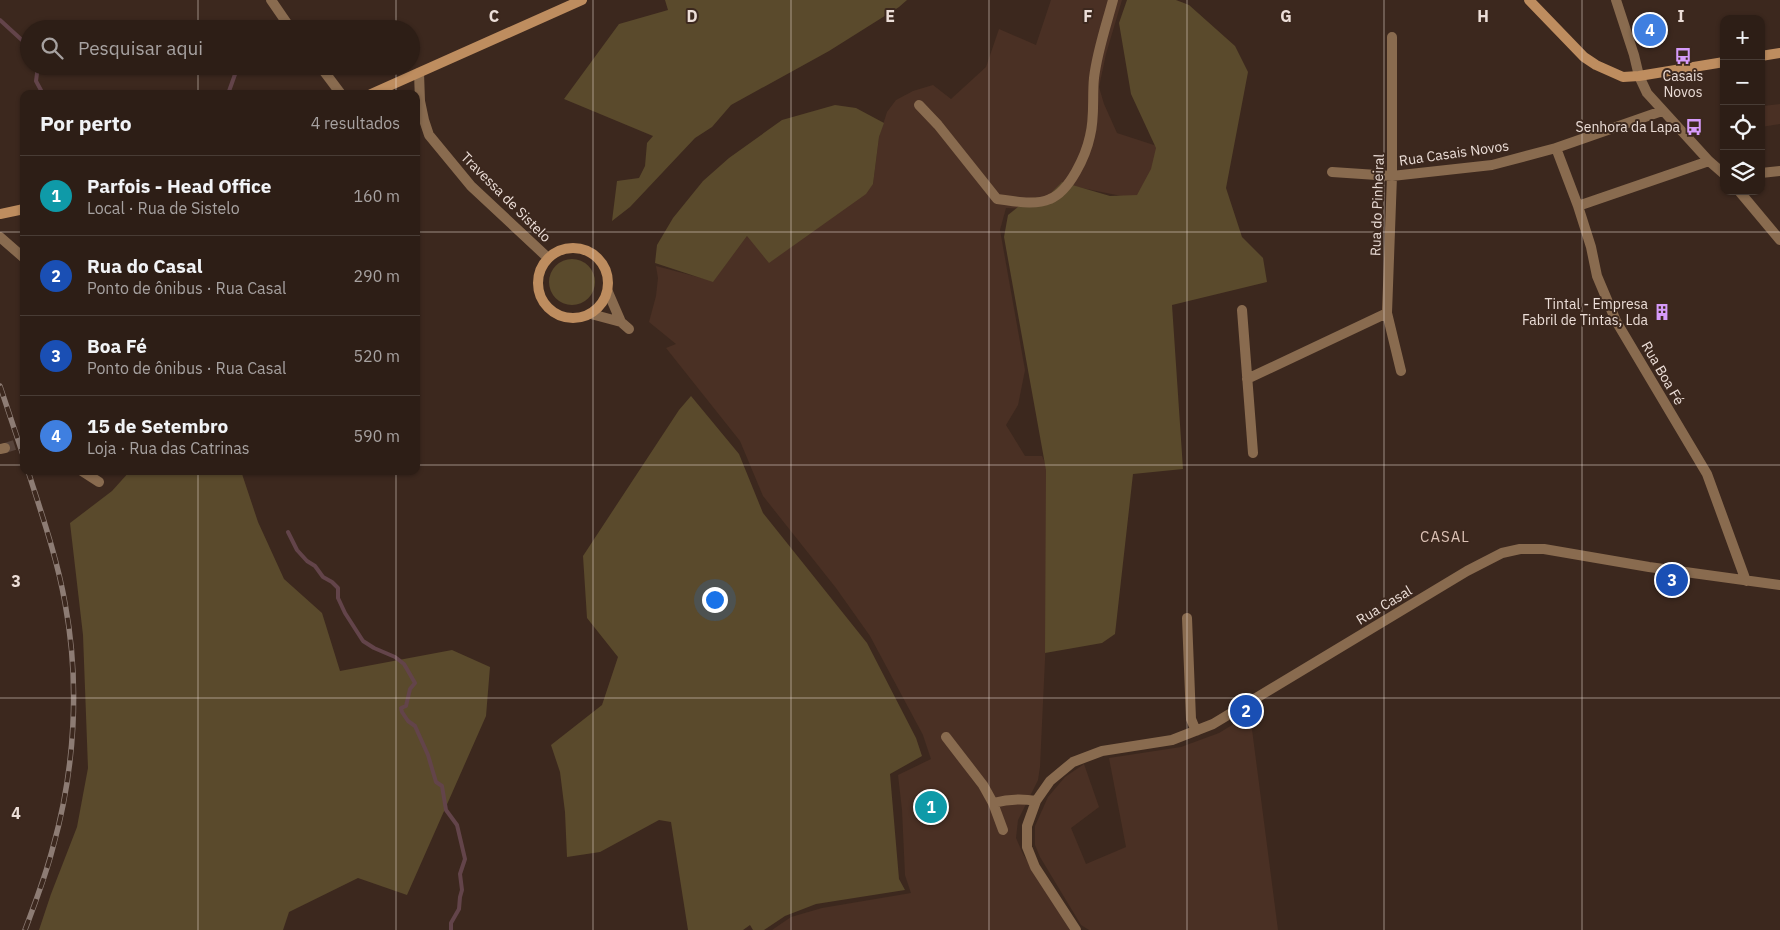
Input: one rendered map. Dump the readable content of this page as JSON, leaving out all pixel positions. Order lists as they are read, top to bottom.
{
  "streets": {
    "street": [
      "Rua Casais Novos",
      "Travessa de Sistelo",
      "Rua do Pinheiral",
      "Rua Boa Fé",
      "Rua Casal"
    ]
  },
  "crossings": [
    ["Rua Casais Novos", "Rua do Pinheiral"],
    ["Rua Casais Novos", "Rua Boa Fé"],
    ["Rua Boa Fé", "Rua Casal"]
  ],
  "districts": ["CASAL"],
  "places": {
    "bus stop": ["Casais Novos", "Senhora da Lapa"],
    "building": ["Tintal - Empresa Fabril de Tintas, Lda"]
  },
  "page": {
    "pins": [
      "4",
      "3",
      "2",
      "1"
    ],
    "map_buttons": ["+", "−"],
    "search": "Pesquisar aqui",
    "heading": ["Por perto", "4 resultados"],
    "list": [
      {
        "mark": "1",
        "name": "Parfois - Head Office",
        "note": "Local · Rua de Sistelo",
        "value": "160 m"
      },
      {
        "mark": "2",
        "name": "Rua do Casal",
        "note": "Ponto de ônibus · Rua Casal",
        "value": "290 m"
      },
      {
        "mark": "3",
        "name": "Boa Fé",
        "note": "Ponto de ônibus · Rua Casal",
        "value": "520 m"
      },
      {
        "mark": "4",
        "name": "15 de Setembro",
        "note": "Loja · Rua das Catrinas",
        "value": "590 m"
      }
    ]
  },
  "grid": {
    "columns": [
      "C",
      "D",
      "E",
      "F",
      "G",
      "H",
      "I"
    ],
    "rows": ["3", "4"]
  }
}
